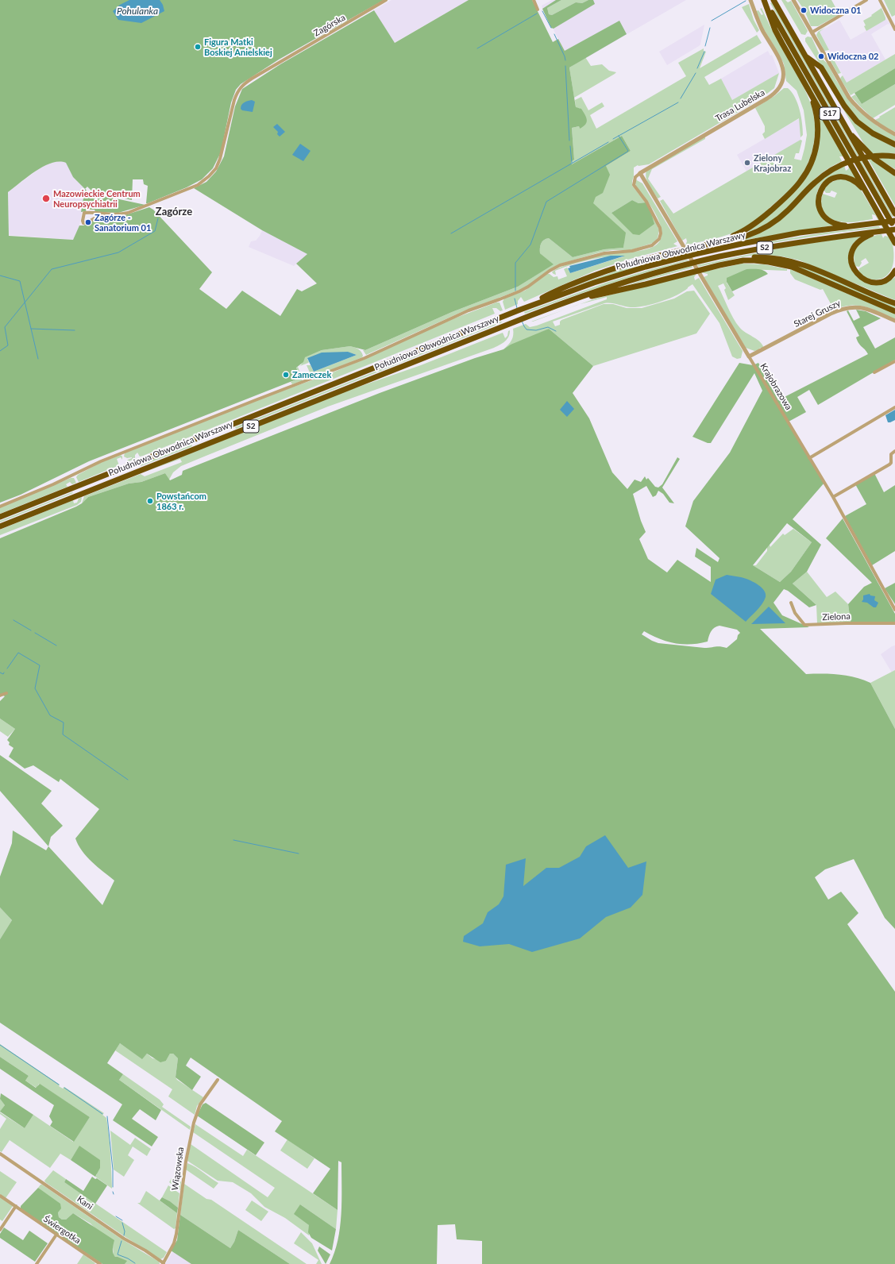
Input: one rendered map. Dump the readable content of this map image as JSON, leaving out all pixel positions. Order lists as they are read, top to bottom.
{
  "streets": {
    "highway": ["S17", "S2", "Południowa Obwodnica Warszawy"],
    "street": [
      "Zagórska",
      "Trasa Lubelska",
      "Starej Gruszy",
      "Krajobrazowa",
      "Zielona",
      "Wiązowska",
      "Kani",
      "Świergotka"
    ]
  },
  "crossings": [
    ["Trasa Lubelska", "Krajobrazowa"],
    ["S17", "Południowa Obwodnica Warszawy"],
    ["Starej Gruszy", "Krajobrazowa"],
    ["Wiązowska", "Kani"]
  ],
  "districts": ["Zagórze"],
  "water": ["Pohulanka"],
  "places": [
    "Widoczna 01",
    "Figura Matki Boskiej Anielskiej",
    "Widoczna 02",
    "Zielony Krajobraz",
    "Mazowieckie Centrum Neuropsychiatrii",
    "Zagórze - Sanatorium 01",
    "Zameczek",
    "Powstańcom 1863 r."
  ]
}
